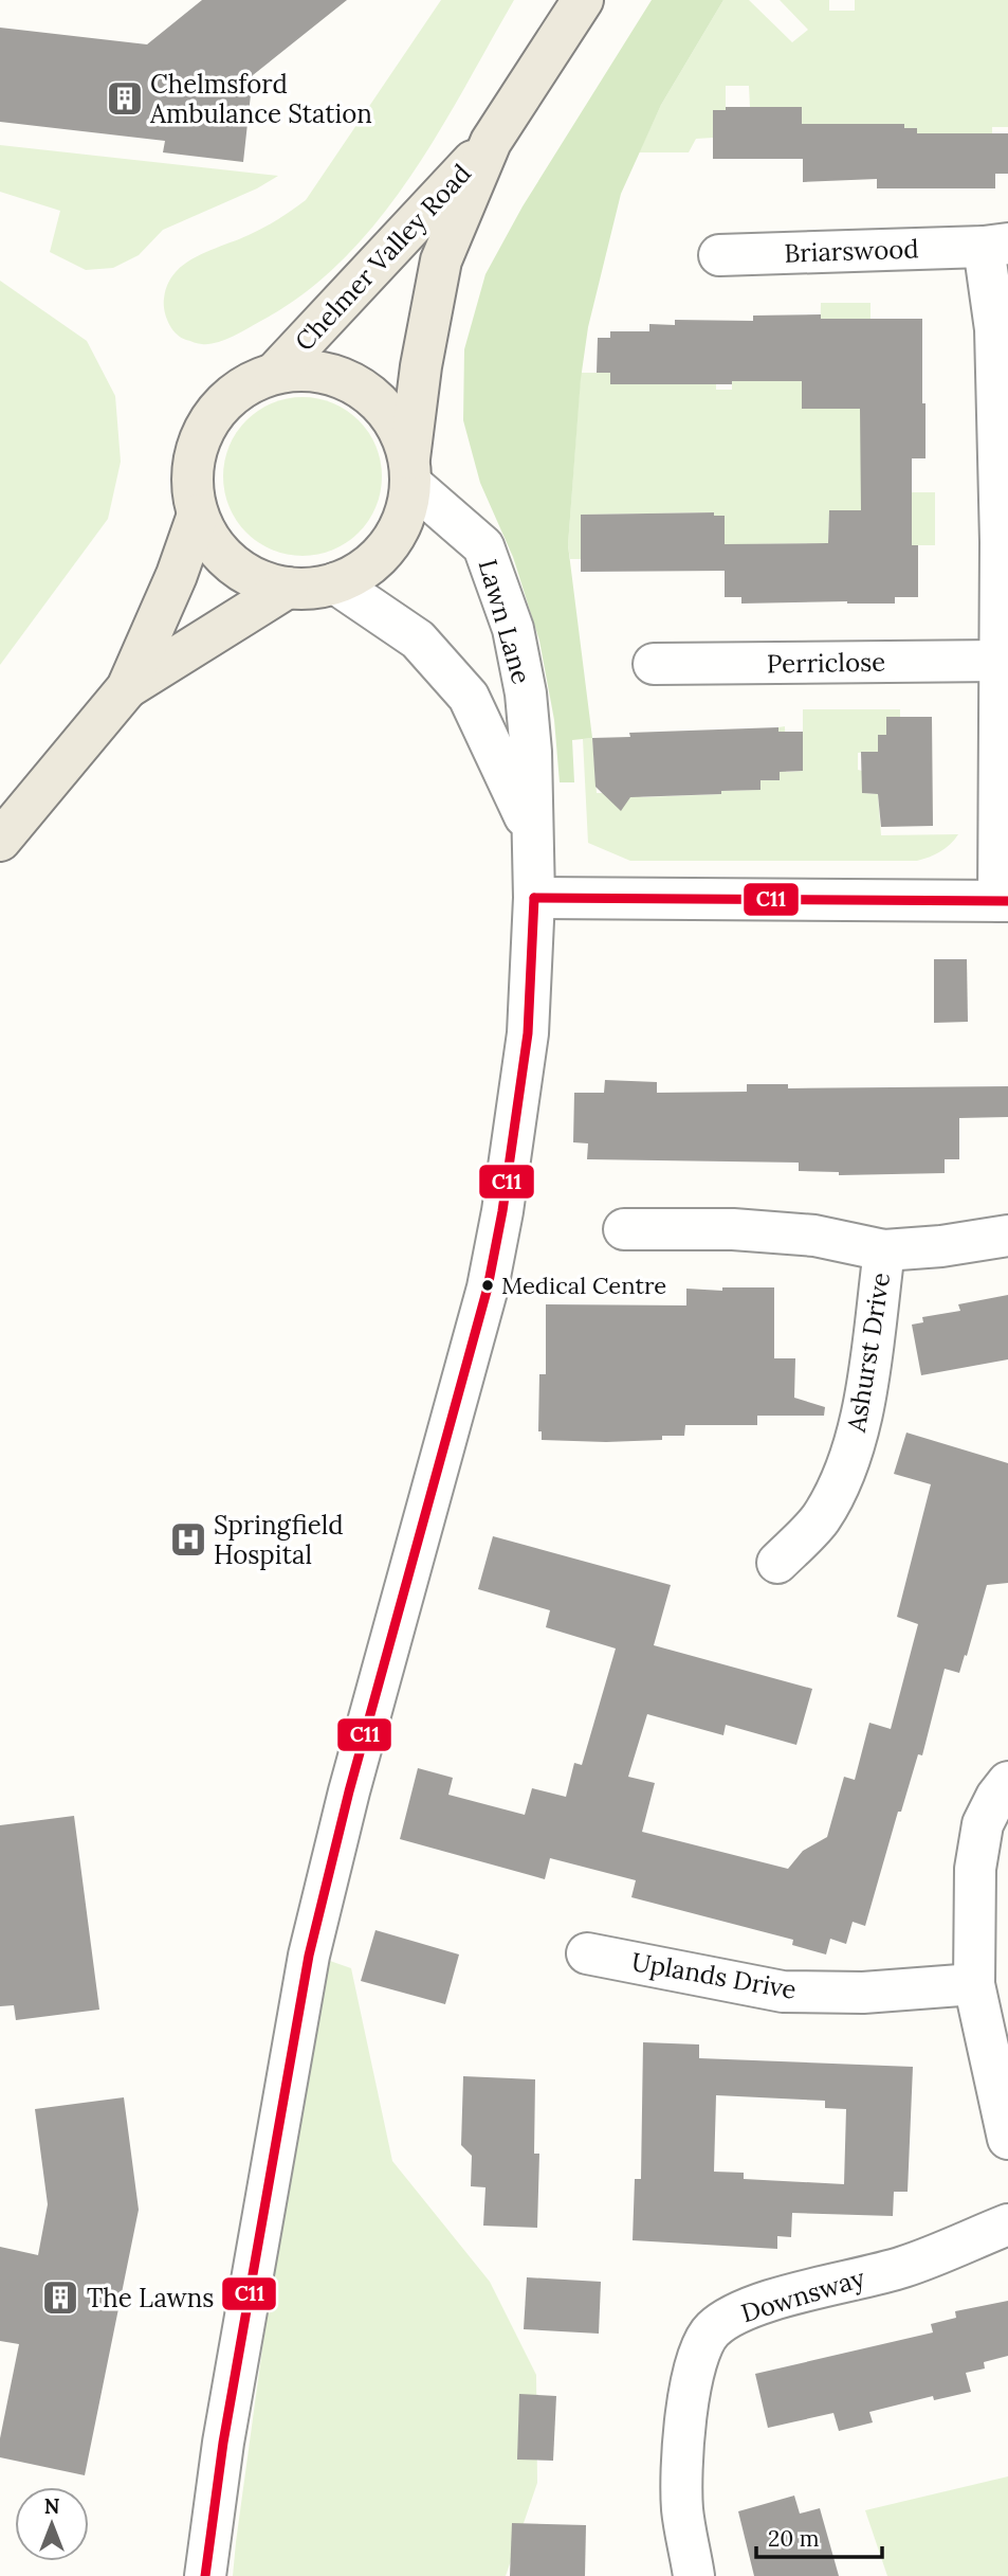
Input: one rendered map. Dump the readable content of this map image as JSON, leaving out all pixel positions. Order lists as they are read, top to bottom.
{
  "streets": {
    "main road": ["Chelmer Valley Road"],
    "street": [
      "Briarswood",
      "Lawn Lane",
      "Perriclose",
      "Ashurst Drive",
      "Uplands Drive",
      "Downsway"
    ]
  },
  "crossings": [
    ["Briarswood", "Perriclose"],
    ["Chelmer Valley Road", "Lawn Lane"]
  ],
  "places": {
    "building": ["Chelmsford Ambulance Station", "The Lawns"],
    "other": ["Medical Centre"],
    "hospital": ["Springfield Hospital"]
  },
  "lines": ["transit line C11"],
  "scale_bar": "20 m",
  "north": "top"
}
